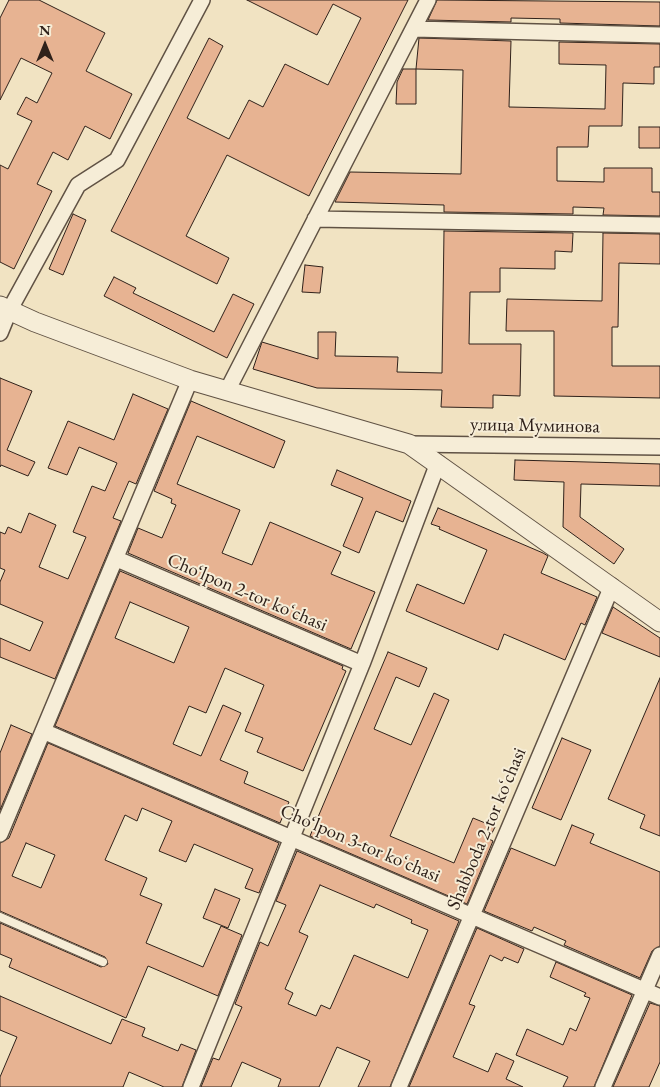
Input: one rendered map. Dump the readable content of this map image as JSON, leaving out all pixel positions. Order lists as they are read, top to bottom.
{
  "streets": {
    "street": [
      "улица Муминова",
      "Cho‘lpon 2-tor koʻchasi",
      "Shabboda 2-tor koʻchasi",
      "Cho‘lpon 3-tor koʻchasi"
    ]
  },
  "crossings": [
    ["Shabboda 2-tor koʻchasi", "Cho‘lpon 3-tor koʻchasi"]
  ],
  "north": "top"
}
